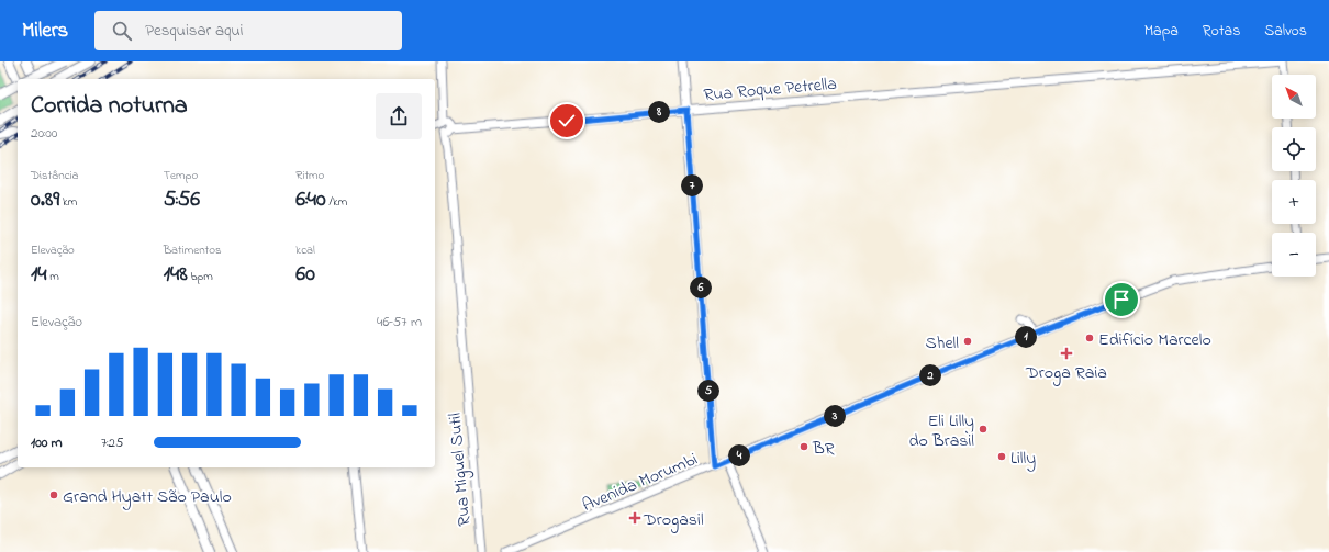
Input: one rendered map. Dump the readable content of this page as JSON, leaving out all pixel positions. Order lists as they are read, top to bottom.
{
  "streets": {
    "street": ["Rua Roque Petrella", "Rua Miguel Sutil", "Avenida Morumbi"]
  },
  "crossings": [
    ["Rua Roque Petrella", "Rua Miguel Sutil"]
  ],
  "places": {
    "other": [
      "Edifício Marcelo",
      "Shell",
      "Eli Lilly do Brasil",
      "BR",
      "Lilly",
      "Grand Hyatt São Paulo"
    ],
    "health": ["Droga Raia", "Drogasil"]
  },
  "north": "top left",
  "page": {
    "header": "Milers",
    "search": "Pesquisar aqui",
    "nav": ["Mapa", "Rotas", "Salvos"],
    "map_buttons": ["+", "−"],
    "heading": ["Corrida noturna", "20:00"],
    "pins": [
      "8",
      "7",
      "6",
      "1",
      "2",
      "5",
      "3",
      "4"
    ],
    "stats": [
      ["Distância", "0.89 km"],
      ["Tempo", "5:56"],
      ["Ritmo", "6:40 /km"],
      ["Elevação", "14 m"],
      ["Batimentos", "148 bpm"],
      ["kcal", "60"]
    ],
    "chart": ["Elevação", "46–57 m"],
    "list": [
      {
        "name": "100 m",
        "note": "7:25"
      }
    ]
  }
}
